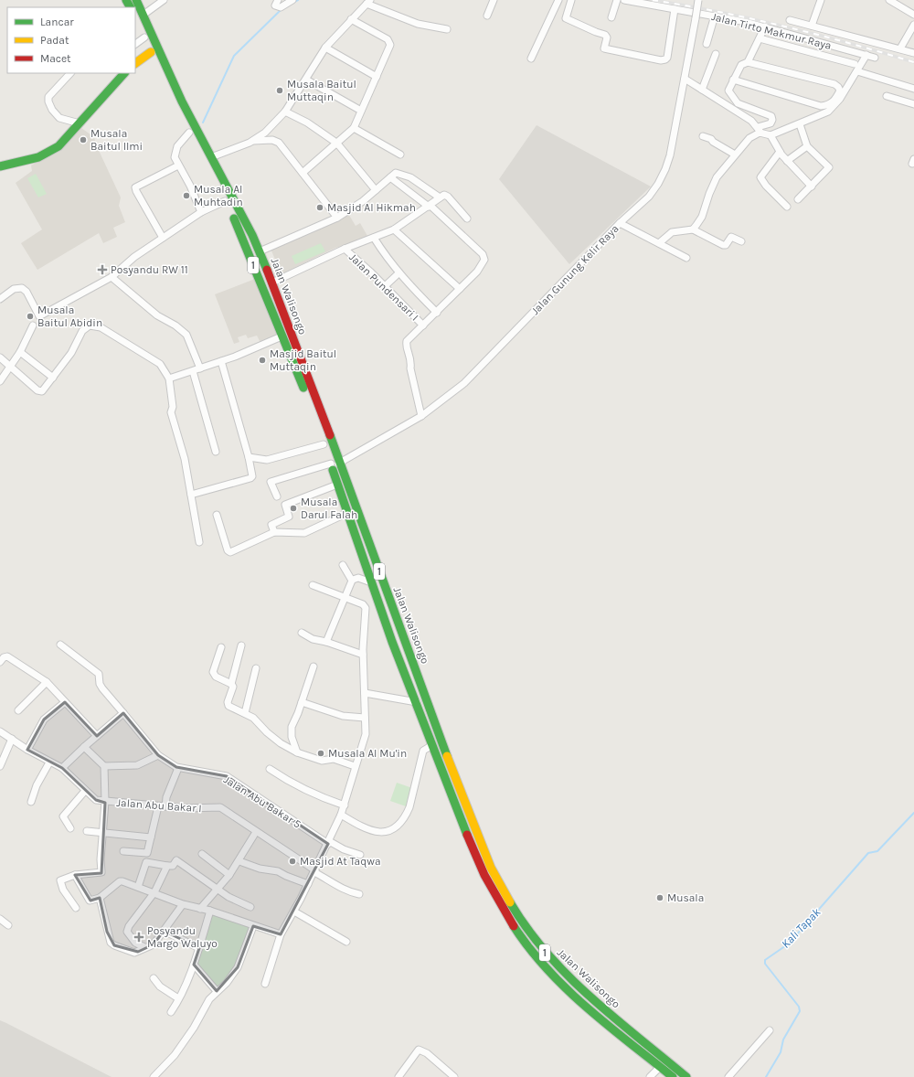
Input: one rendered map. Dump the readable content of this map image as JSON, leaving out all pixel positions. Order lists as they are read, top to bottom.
{
  "streets": {
    "main road": ["1", "Jalan Walisongo"],
    "street": [
      "Jalan Tirto Makmur Raya",
      "Jalan Gunung Kelir Raya",
      "Jalan Pundensari I",
      "Jalan Abu Bakar 5",
      "Jalan Abu Bakar I"
    ]
  },
  "crossings": [
    ["1", "Jalan Walisongo"],
    ["Jalan Gunung Kelir Raya", "Jalan Walisongo"]
  ],
  "water": ["Kali Tapak"],
  "places": {
    "other": [
      "Musala Baitul Muttaqin",
      "Musala Baitul Ilmi",
      "Musala Al Muhtadin",
      "Masjid Al Hikmah",
      "Musala Baitul Abidin",
      "Masjid Baitul Muttaqin",
      "Musala Darul Falah",
      "Musala Al Mu'in",
      "Masjid At Taqwa",
      "Musala"
    ],
    "health": ["Posyandu RW 11", "Posyandu Margo Waluyo"]
  },
  "legend": ["Lancar", "Padat", "Macet"]
}
